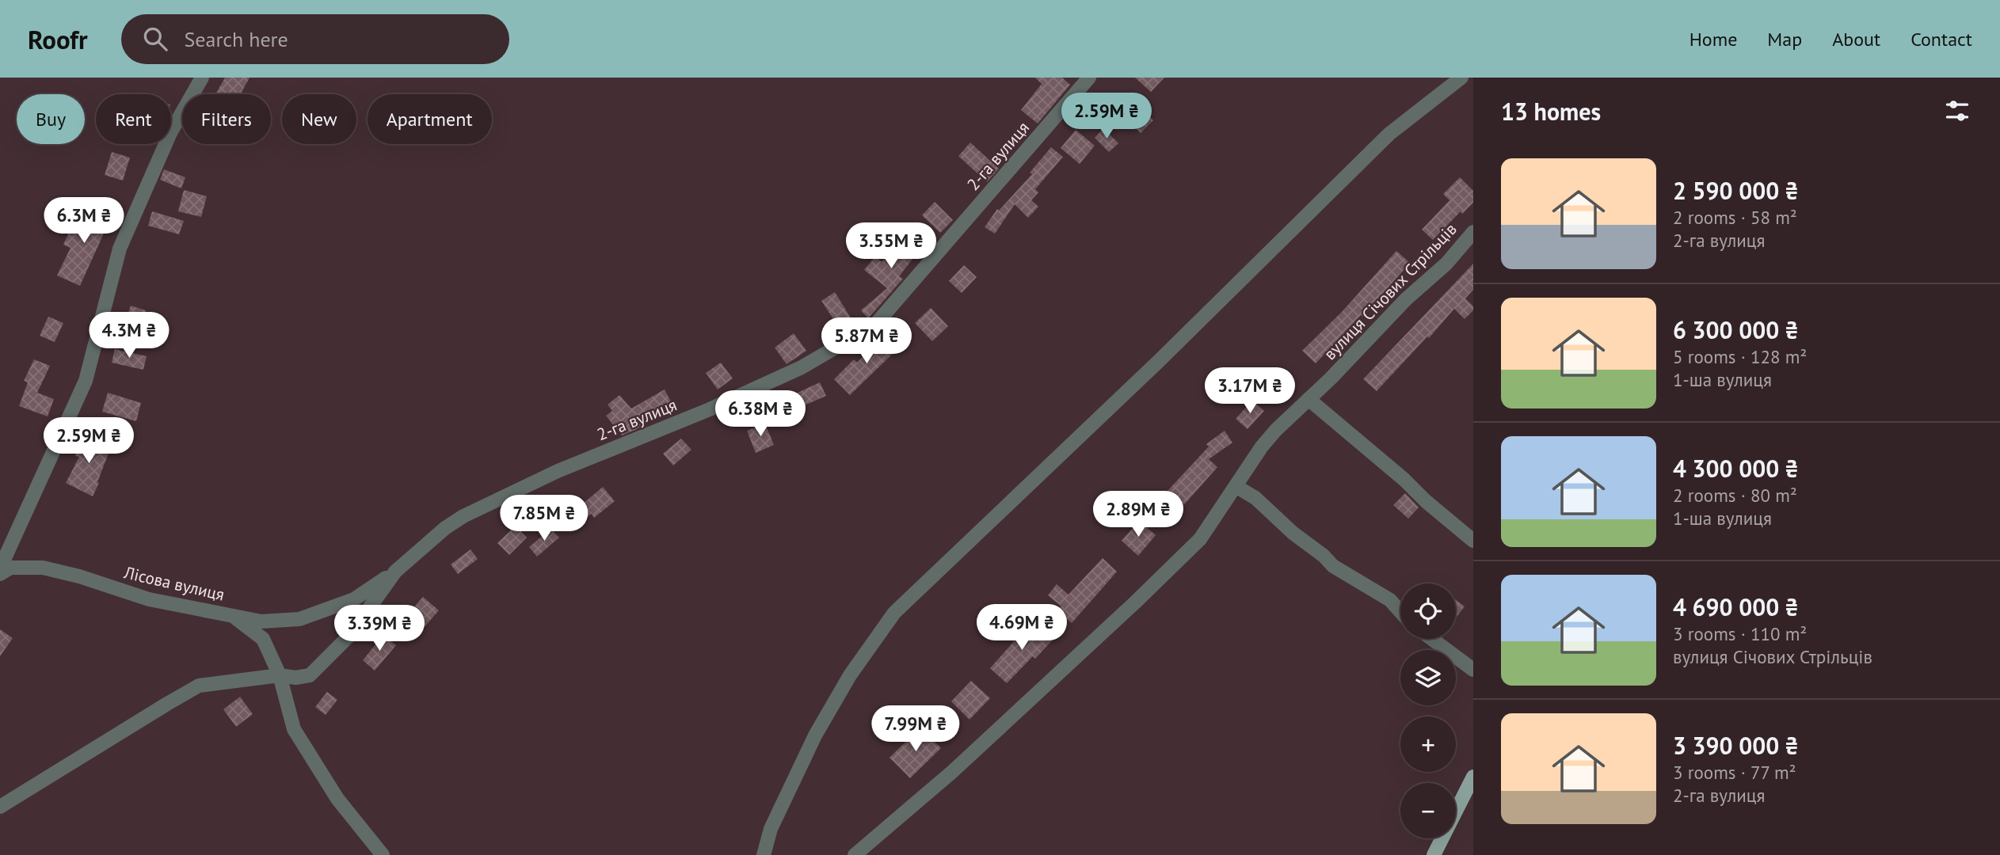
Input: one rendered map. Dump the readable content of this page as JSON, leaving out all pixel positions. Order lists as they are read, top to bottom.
{
  "streets": {
    "street": ["2-га вулиця", "вулиця Січових Стрільців", "Лісова вулиця"]
  },
  "crossings": [
    ["2-га вулиця", "Лісова вулиця"]
  ],
  "page": {
    "header": "Roofr",
    "search": "Search here",
    "nav": [
      "Home",
      "Map",
      "About",
      "Contact"
    ],
    "heading": "13 homes",
    "price": [
      "2.59M ₴",
      "6.3M ₴",
      "3.55M ₴",
      "4.3M ₴",
      "5.87M ₴",
      "3.17M ₴",
      "6.38M ₴",
      "2.59M ₴",
      "2.89M ₴",
      "7.85M ₴",
      "4.69M ₴",
      "3.39M ₴",
      "7.99M ₴"
    ],
    "chip": [
      "Buy",
      "Rent",
      "Filters",
      "New",
      "Apartment"
    ],
    "list": [
      {
        "name": "2 590 000 ₴",
        "note": "2 rooms · 58 m² · 2-га вулиця"
      },
      {
        "name": "6 300 000 ₴",
        "note": "5 rooms · 128 m² · 1-ша вулиця"
      },
      {
        "name": "4 300 000 ₴",
        "note": "2 rooms · 80 m² · 1-ша вулиця"
      },
      {
        "name": "4 690 000 ₴",
        "note": "3 rooms · 110 m² · вулиця Січових Стрільців"
      },
      {
        "name": "3 390 000 ₴",
        "note": "3 rooms · 77 m² · 2-га вулиця"
      }
    ],
    "map_buttons": ["+", "−"]
  }
}
